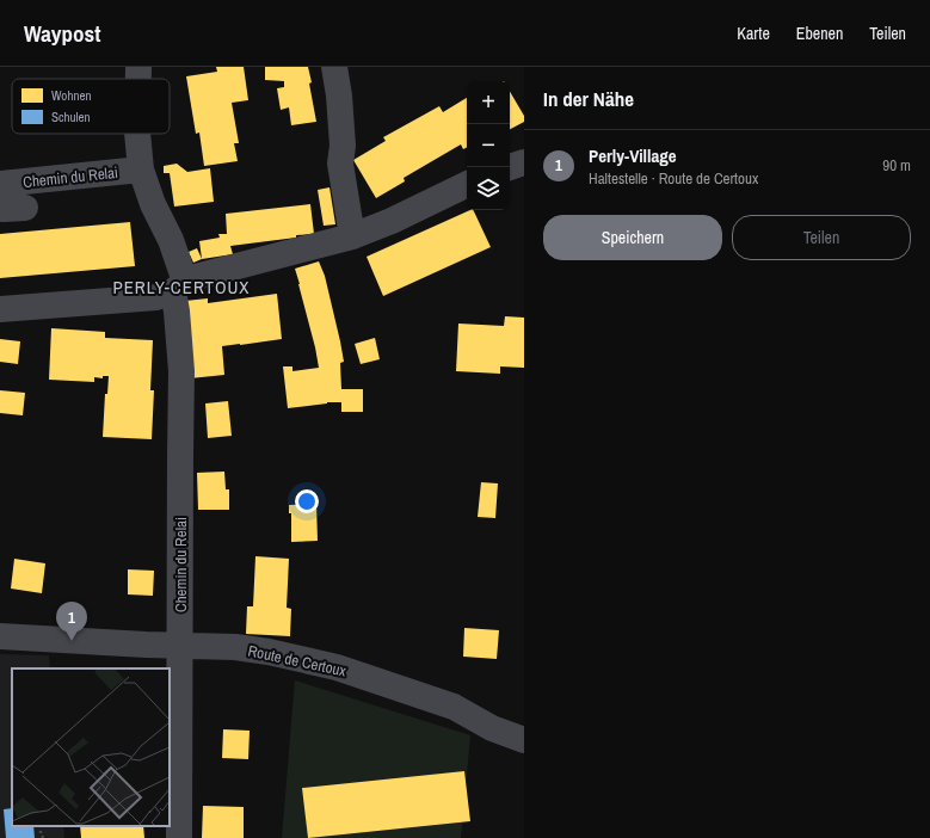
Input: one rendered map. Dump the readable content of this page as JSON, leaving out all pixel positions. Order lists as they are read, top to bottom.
{
  "streets": {
    "street": ["Chemin du Relai", "Route de Certoux"]
  },
  "crossings": [
    ["Chemin du Relai", "Route de Certoux"]
  ],
  "districts": ["PERLY-CERTOUX"],
  "legend": ["Wohnen", "Schulen"],
  "page": {
    "header": "Waypost",
    "nav": ["Karte", "Ebenen", "Teilen"],
    "heading": "In der Nähe",
    "map_buttons": ["+", "−"],
    "list": [
      {
        "mark": "1",
        "name": "Perly-Village",
        "note": "Haltestelle · Route de Certoux",
        "value": "90 m"
      }
    ],
    "buttons": ["Speichern", "Teilen"],
    "pins": "1"
  }
}
